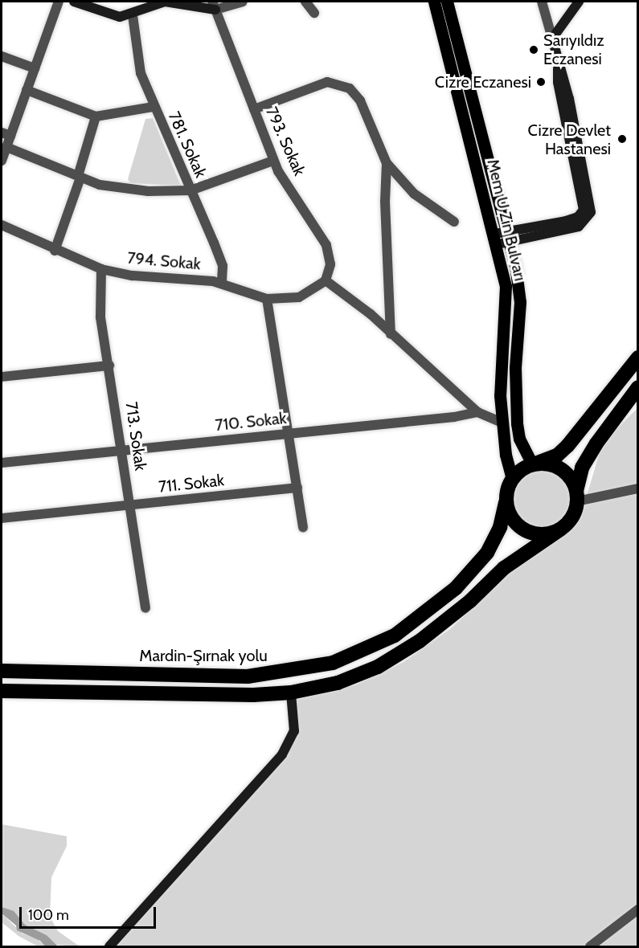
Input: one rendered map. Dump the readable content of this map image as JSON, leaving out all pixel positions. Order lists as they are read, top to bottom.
{
  "streets": {
    "highway": ["Mardin-Şırnak yolu"],
    "main road": ["Mem U Zin Bulvarı"],
    "street": [
      "793. Sokak",
      "781. Sokak",
      "794. Sokak",
      "710. Sokak",
      "713. Sokak",
      "711. Sokak"
    ]
  },
  "crossings": [
    ["793. Sokak", "794. Sokak"],
    ["781. Sokak", "794. Sokak"],
    ["Mem U Zin Bulvarı", "Mardin-Şırnak yolu"],
    ["794. Sokak", "713. Sokak"],
    ["710. Sokak", "713. Sokak"],
    ["713. Sokak", "711. Sokak"]
  ],
  "places": ["Sarıyıldız Eczanesi", "Cizre Eczanesi", "Cizre Devlet Hastanesi"],
  "scale_bar": "100 m"
}
